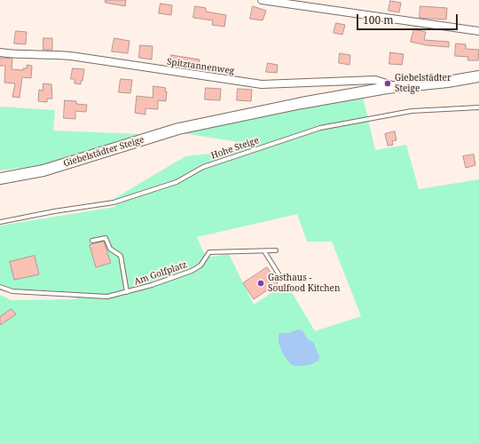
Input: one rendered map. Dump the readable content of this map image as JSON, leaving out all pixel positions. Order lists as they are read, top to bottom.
{
  "streets": {
    "main road": ["Giebelstädter Steige"],
    "street": ["Spitztannenweg"],
    "lane": ["Hohe Steige", "Am Golfplatz"]
  },
  "crossings": [
    ["Spitztannenweg", "Giebelstädter Steige"]
  ],
  "places": ["Giebelstädter Steige", "Gasthaus - Soulfood Kitchen"],
  "scale_bar": "100 m"
}
